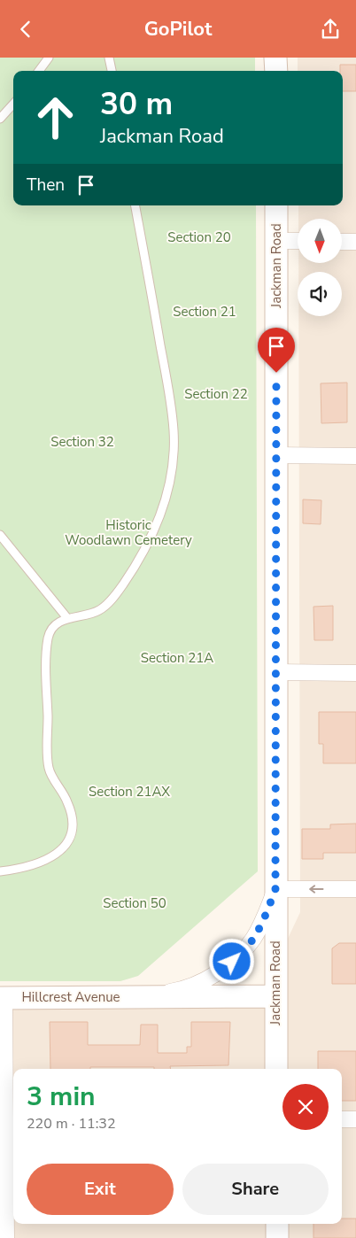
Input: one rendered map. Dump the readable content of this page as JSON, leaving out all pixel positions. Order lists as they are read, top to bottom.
{
  "streets": {
    "street": ["Jackman Road", "Hillcrest Avenue"]
  },
  "crossings": [
    ["Jackman Road", "Hillcrest Avenue"]
  ],
  "parks": [
    "Section 20",
    "Section 21",
    "Section 22",
    "Section 32",
    "Historic Woodlawn Cemetery",
    "Section 21A",
    "Section 21AX",
    "Section 50"
  ],
  "north": "bottom",
  "page": {
    "header": "GoPilot",
    "turn": ["30 m", "Jackman Road"],
    "then": "Then",
    "heading": ["3 min", "220 m · 11:32"],
    "buttons": ["Exit", "Share"]
  }
}
